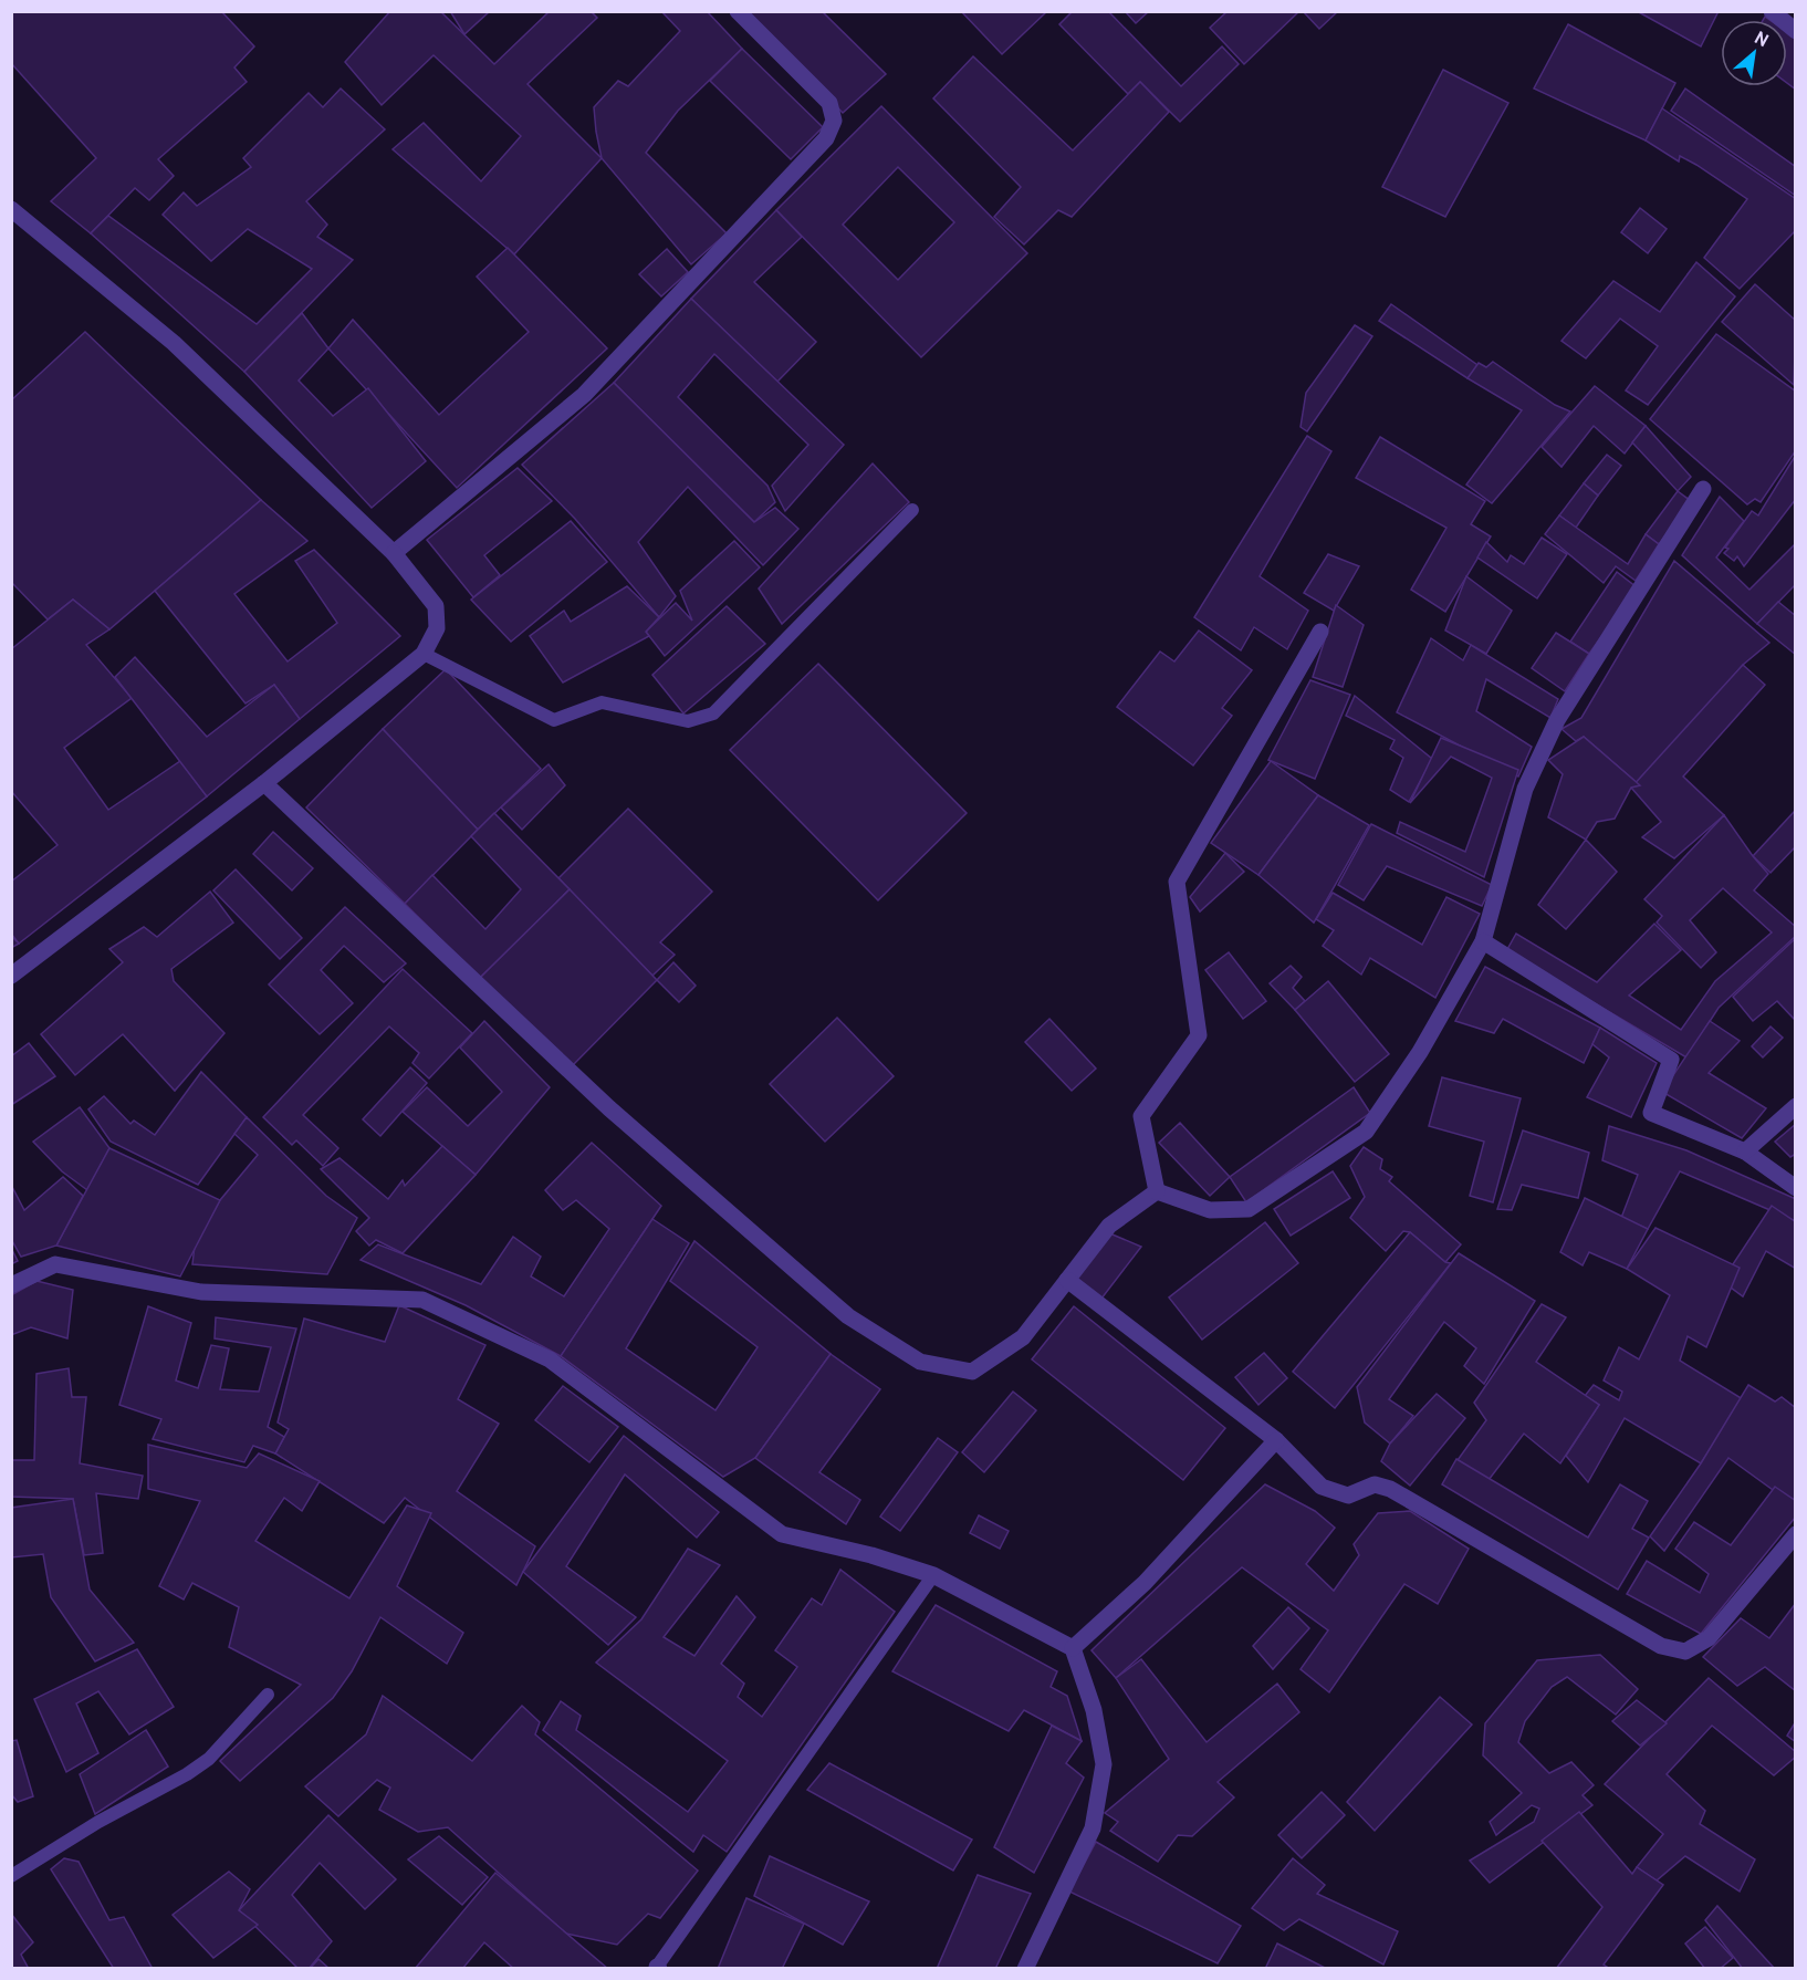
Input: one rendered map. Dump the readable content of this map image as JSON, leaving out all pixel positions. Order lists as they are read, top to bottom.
{
  "north": "top right"
}
